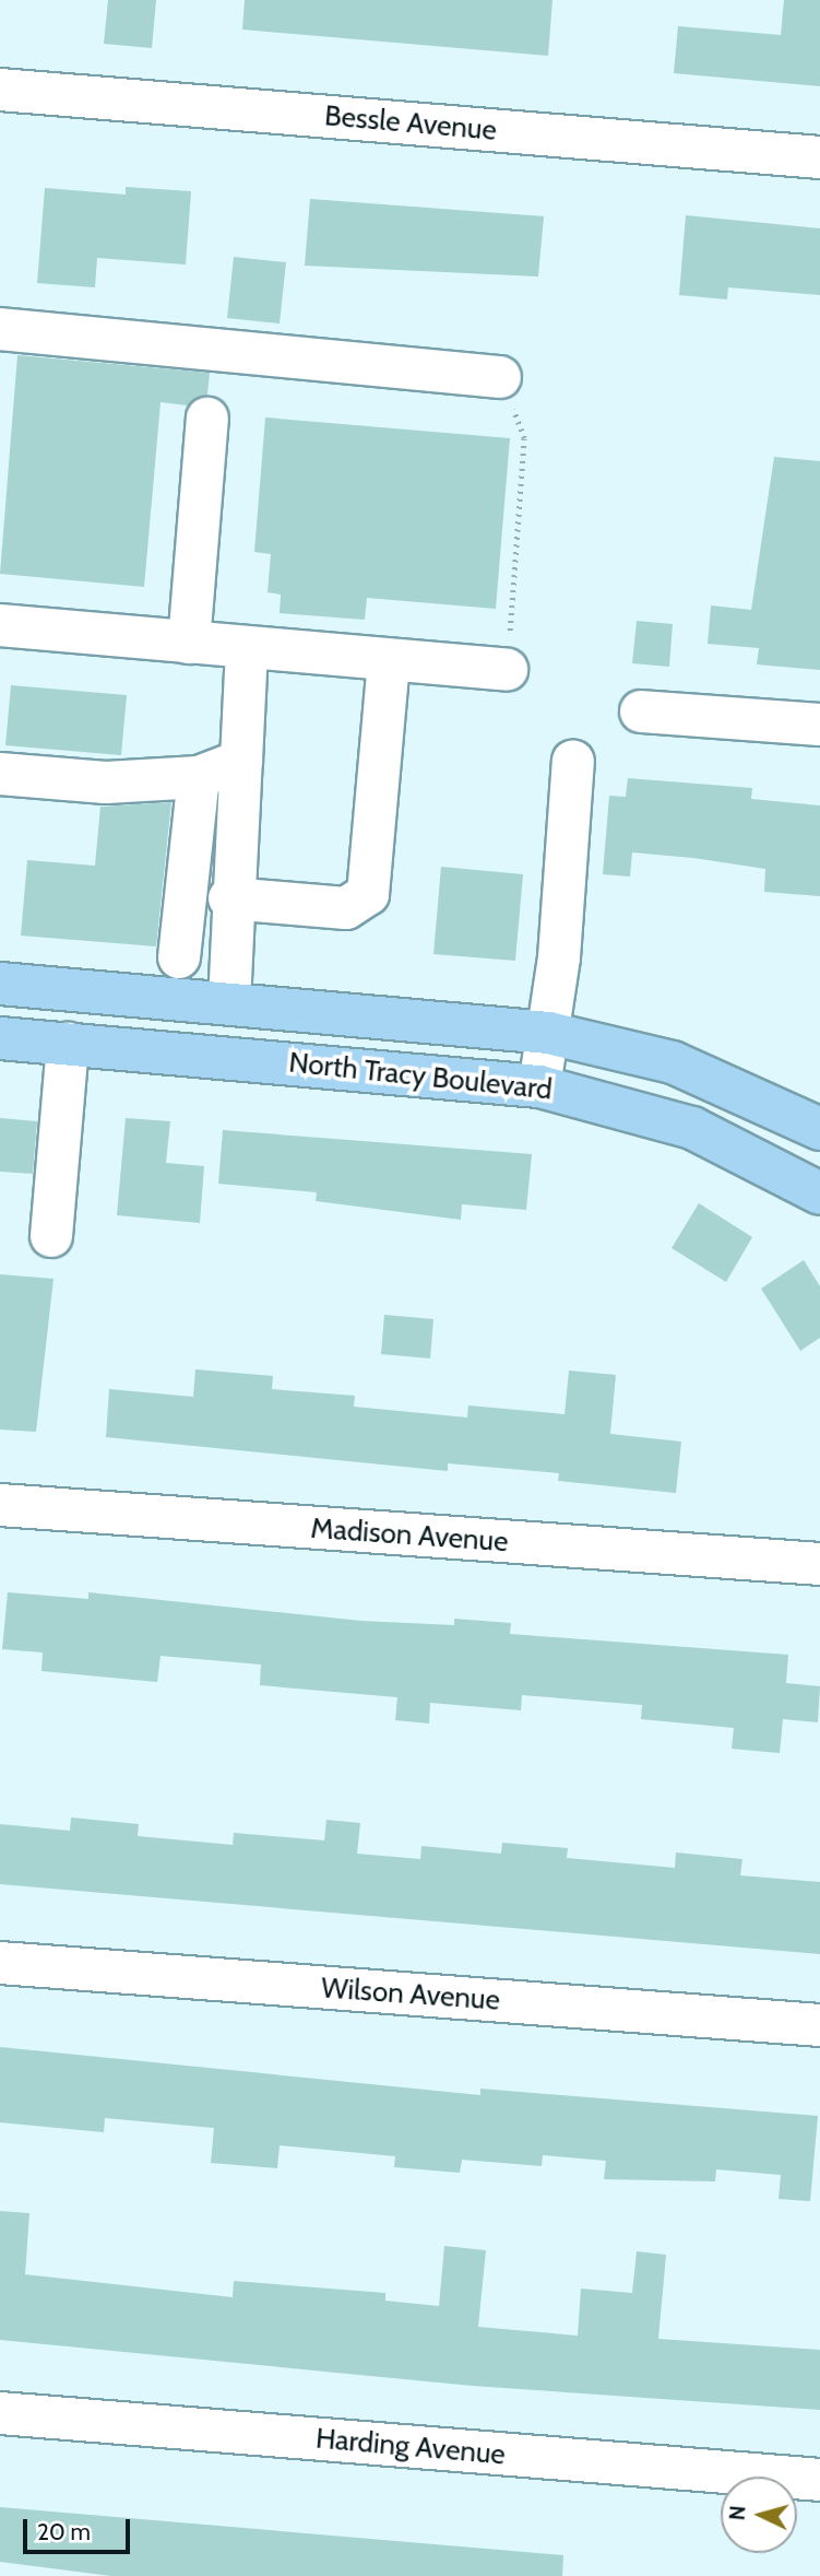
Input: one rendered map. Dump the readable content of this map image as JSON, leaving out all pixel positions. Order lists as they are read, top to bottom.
{
  "streets": {
    "main road": ["North Tracy Boulevard"],
    "street": [
      "Bessle Avenue",
      "Madison Avenue",
      "Wilson Avenue",
      "Harding Avenue"
    ]
  },
  "scale_bar": "20 m",
  "north": "left"
}
